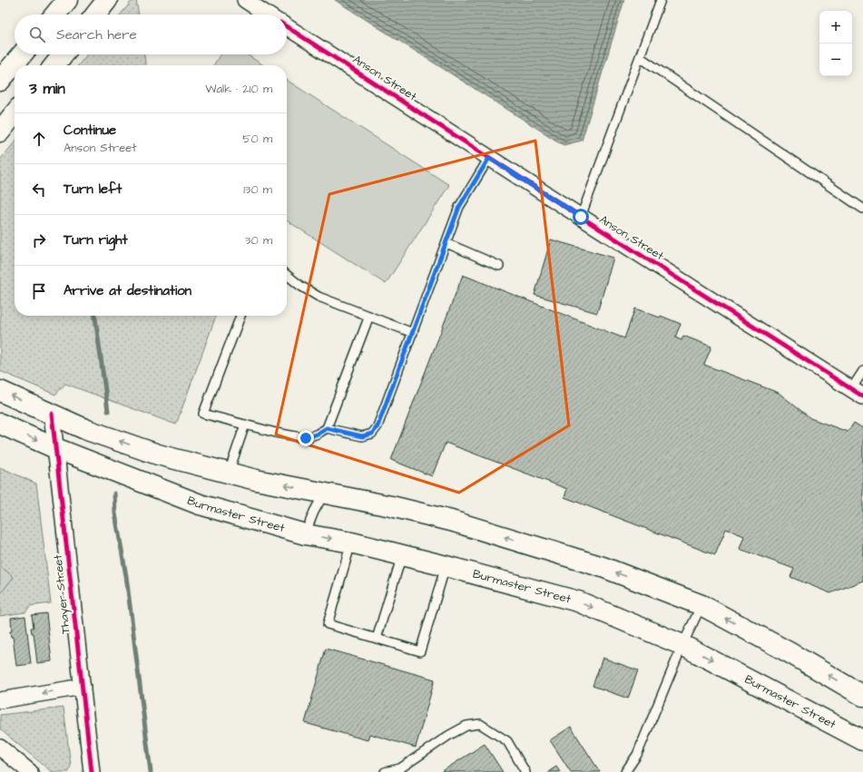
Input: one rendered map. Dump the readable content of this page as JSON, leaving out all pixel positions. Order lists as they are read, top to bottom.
{
  "streets": {
    "main road": ["Burmaster Street"],
    "street": ["Anson Street", "Thayer Street"]
  },
  "crossings": [
    ["Burmaster Street", "Thayer Street"]
  ],
  "page": {
    "map_buttons": ["+", "−"],
    "search": "Search here",
    "heading": ["3 min", "Walk · 210 m"],
    "list": [
      ["Continue", "Anson Street", "50 m"],
      ["Turn left", "130 m"],
      ["Turn right", "30 m"],
      "Arrive at destination"
    ]
  }
}
